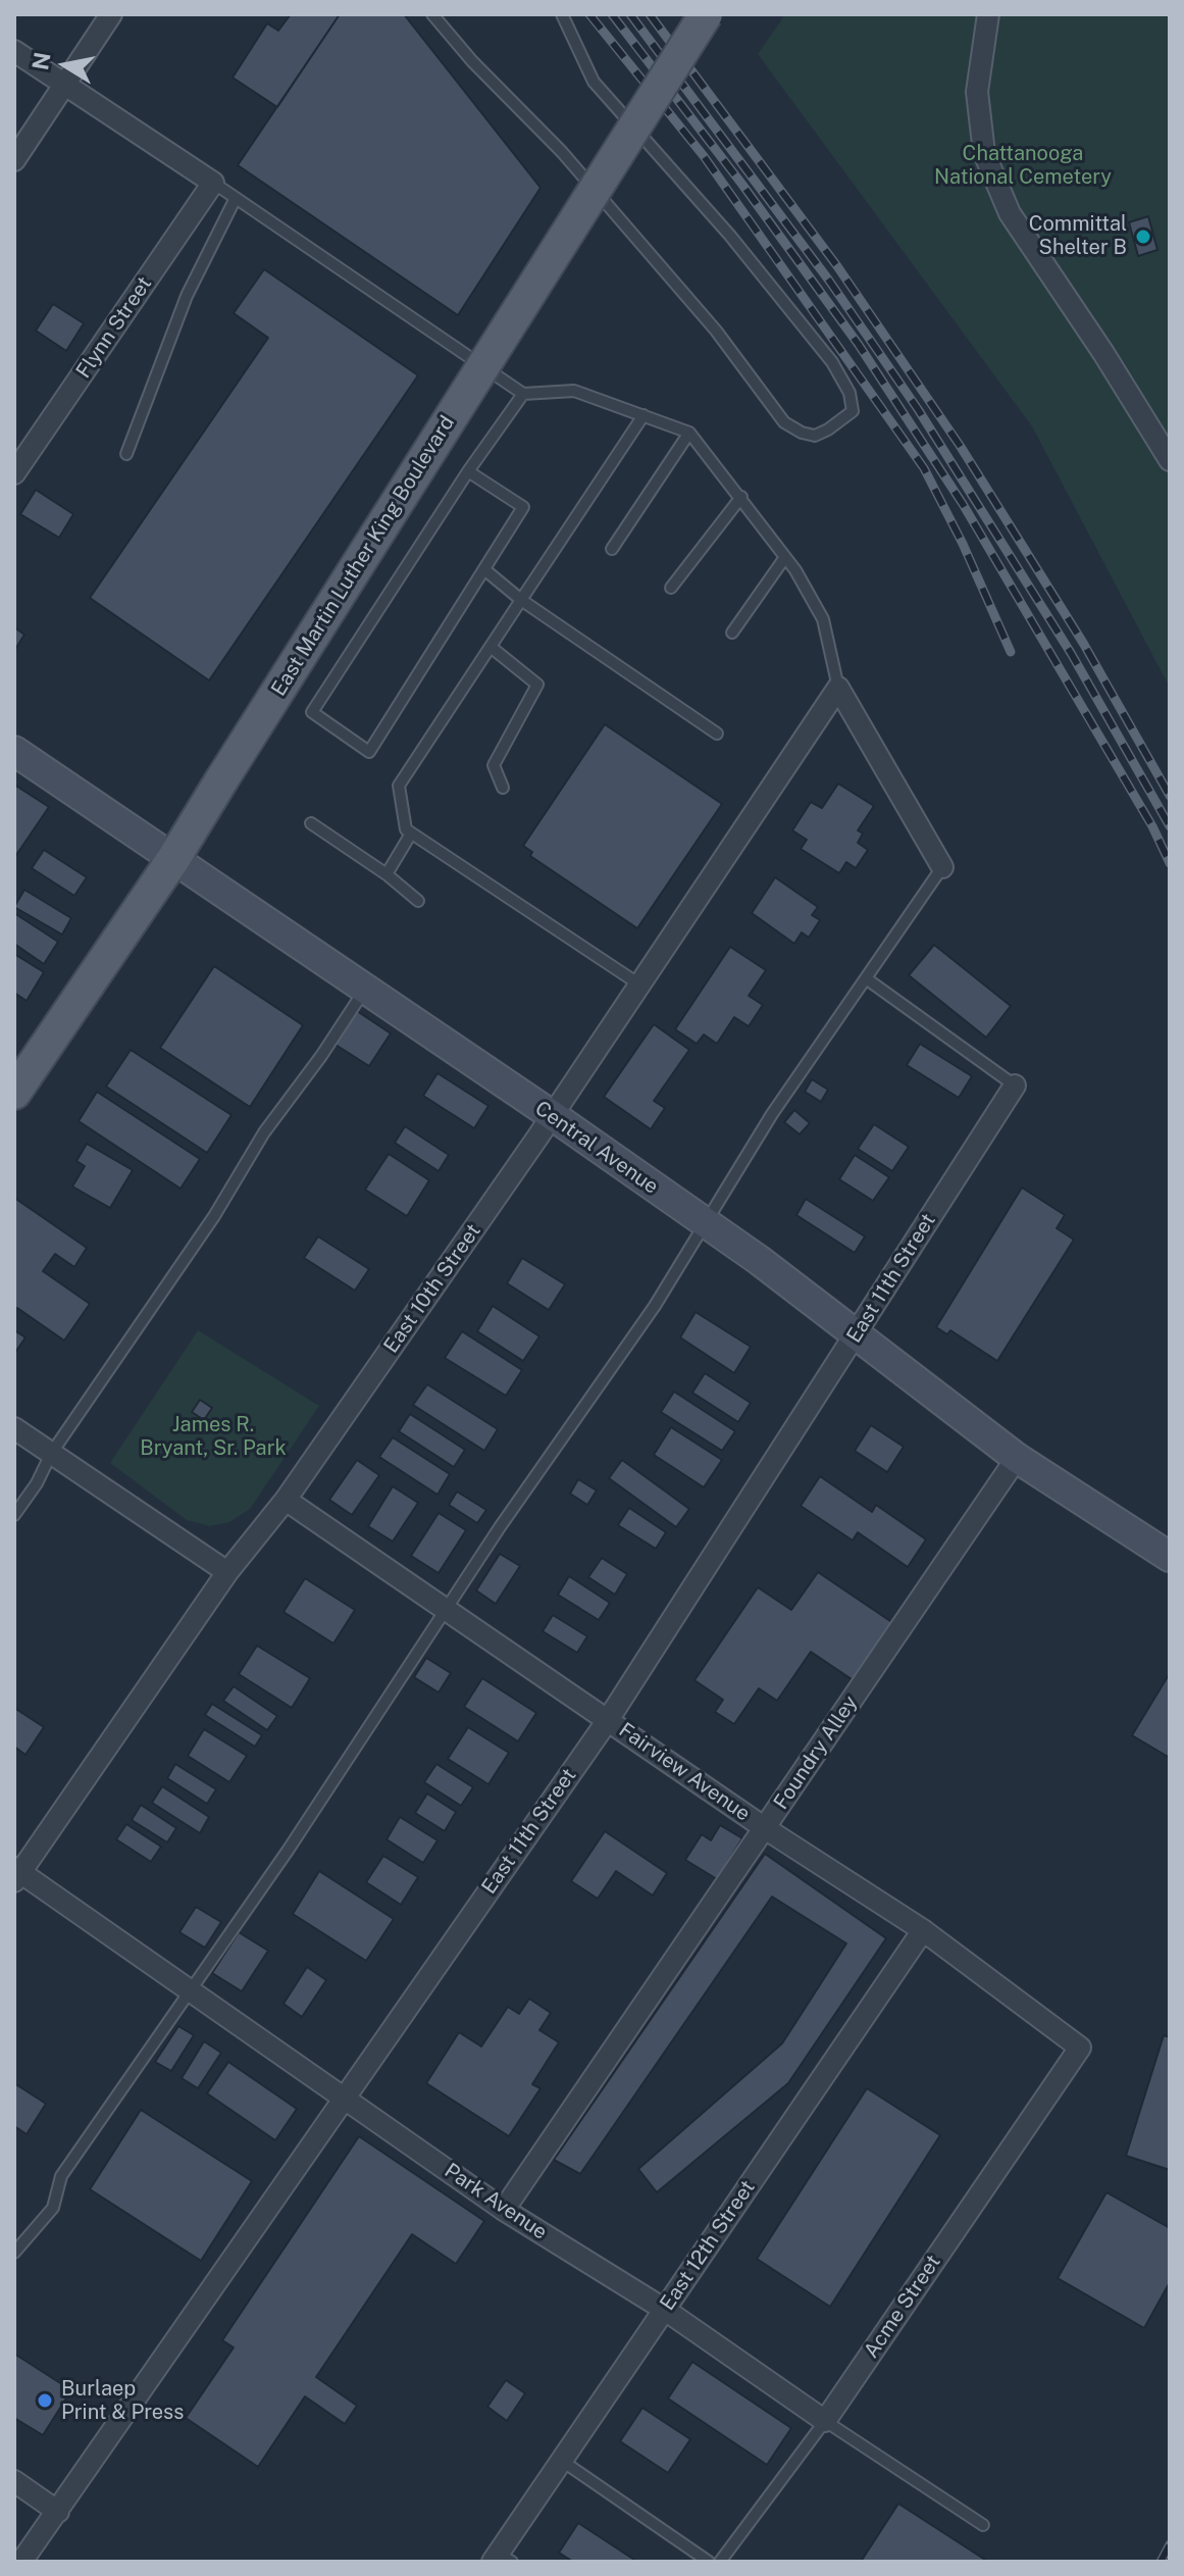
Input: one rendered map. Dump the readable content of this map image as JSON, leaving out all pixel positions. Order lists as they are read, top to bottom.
{
  "streets": {
    "main road": ["East Martin Luther King Boulevard", "Central Avenue"],
    "street": [
      "Flynn Street",
      "East 11th Street",
      "East 10th Street",
      "Foundry Alley",
      "Fairview Avenue",
      "Park Avenue",
      "East 12th Street",
      "Acme Street"
    ]
  },
  "crossings": [
    ["East Martin Luther King Boulevard", "Central Avenue"],
    ["Central Avenue", "East 11th Street"],
    ["Central Avenue", "East 10th Street"],
    ["Central Avenue", "Foundry Alley"],
    ["East 11th Street", "Fairview Avenue"],
    ["East 11th Street", "Park Avenue"],
    ["East 10th Street", "Fairview Avenue"],
    ["East 10th Street", "Park Avenue"],
    ["Foundry Alley", "Fairview Avenue"],
    ["Foundry Alley", "Park Avenue"],
    ["Fairview Avenue", "East 12th Street"],
    ["Fairview Avenue", "Acme Street"],
    ["Park Avenue", "East 12th Street"],
    ["Park Avenue", "Acme Street"]
  ],
  "parks": ["Chattanooga National Cemetery", "James R. Bryant, Sr. Park"],
  "places": ["Committal Shelter B", "Burlaep Print & Press"],
  "north": "left"
}
